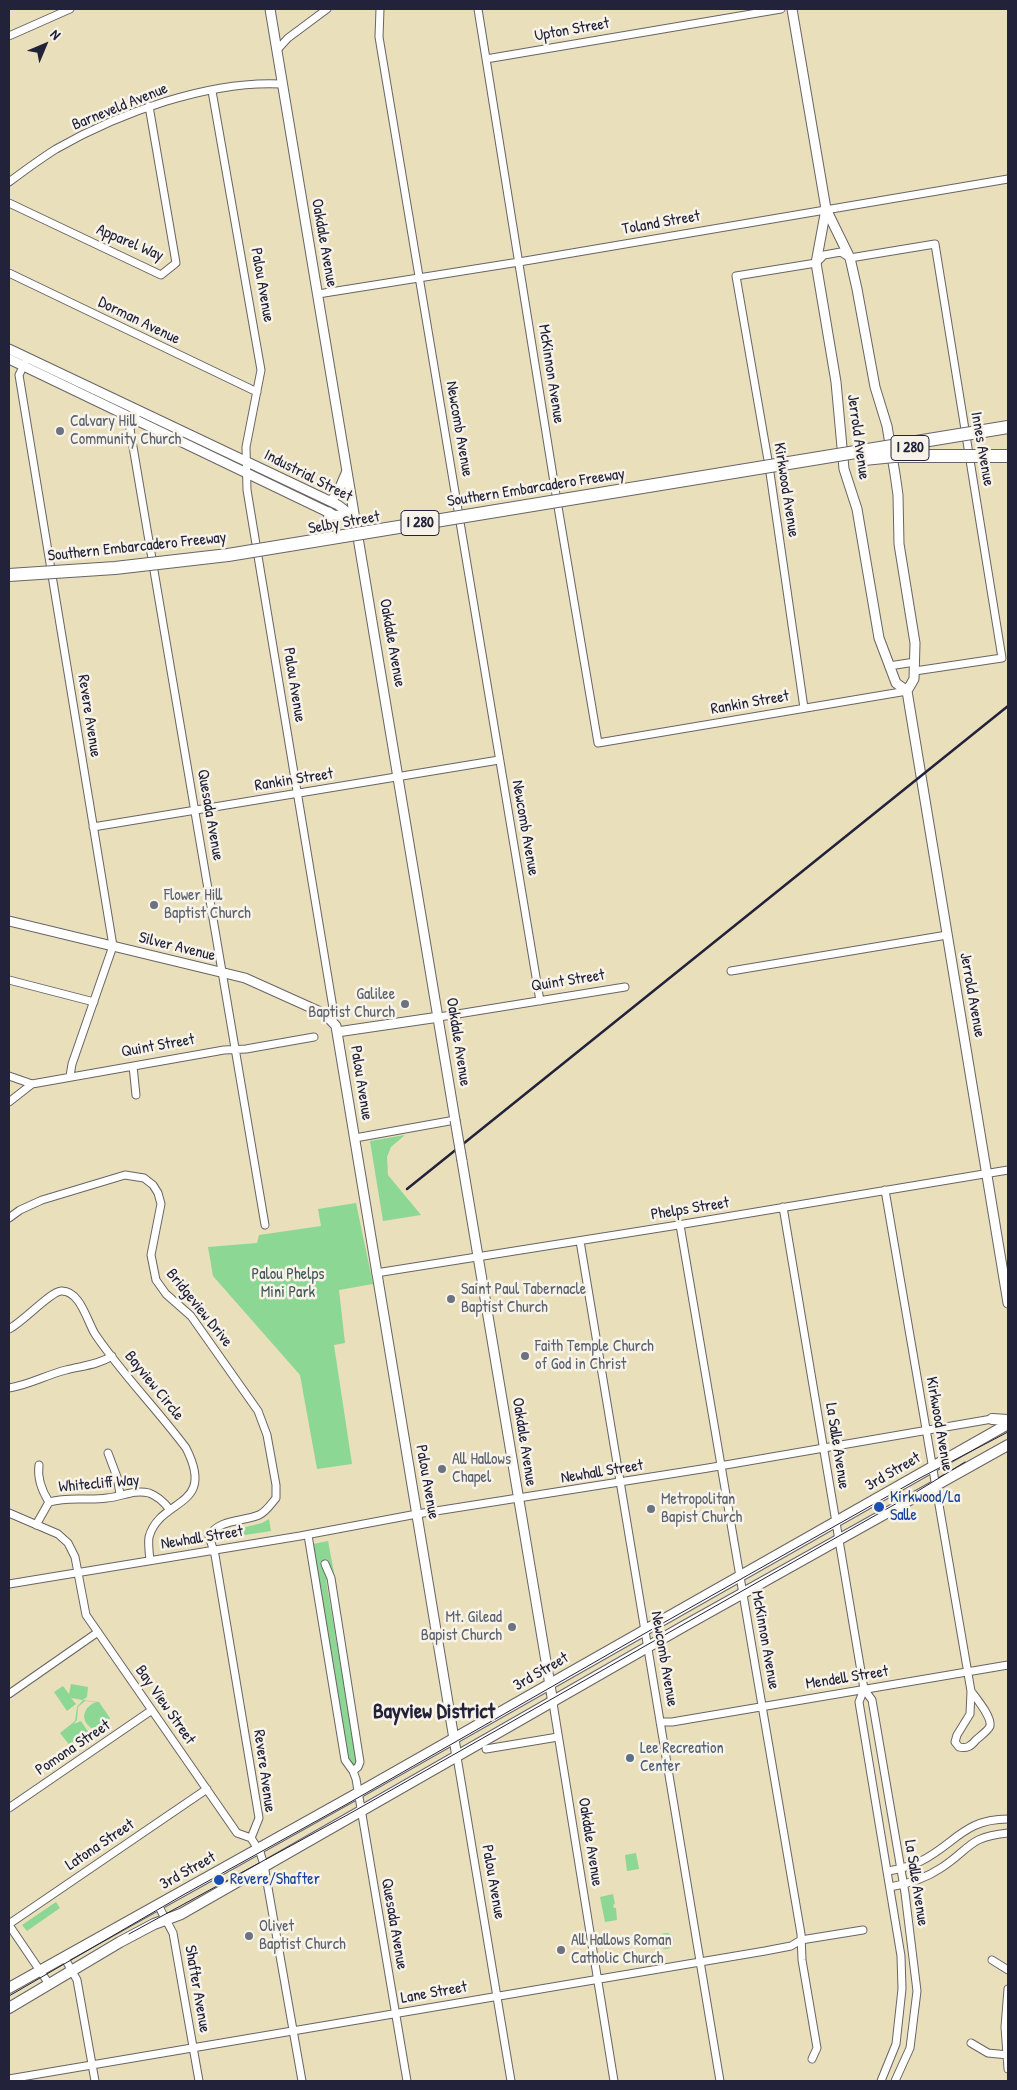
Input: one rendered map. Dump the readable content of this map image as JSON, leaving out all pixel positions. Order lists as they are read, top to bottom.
{
  "streets": {
    "highway": ["I 280", "Southern Embarcadero Freeway"],
    "main road": ["3rd Street"],
    "street": [
      "Upton Street",
      "Barneveld Avenue",
      "Toland Street",
      "Apparel Way",
      "Oakdale Avenue",
      "Palou Avenue",
      "Dorman Avenue",
      "McKinnon Avenue",
      "Newcomb Avenue",
      "Jerrold Avenue",
      "Innes Avenue",
      "Industrial Street",
      "Kirkwood Avenue",
      "Selby Street",
      "Rankin Street",
      "Revere Avenue",
      "Quesada Avenue",
      "Silver Avenue",
      "Quint Street",
      "Phelps Street",
      "Bridgeview Drive",
      "Bayview Circle",
      "La Salle Avenue",
      "Newhall Street",
      "Whitecliff Way",
      "Mendell Street",
      "Bay View Street",
      "Pomona Street",
      "Latona Street",
      "Shafter Avenue",
      "Lane Street"
    ]
  },
  "crossings": [
    ["Upton Street", "McKinnon Avenue"],
    ["Barneveld Avenue", "Apparel Way"],
    ["Barneveld Avenue", "Oakdale Avenue"],
    ["Barneveld Avenue", "Palou Avenue"],
    ["Toland Street", "Oakdale Avenue"],
    ["Toland Street", "McKinnon Avenue"],
    ["Toland Street", "Newcomb Avenue"],
    ["Toland Street", "Jerrold Avenue"],
    ["Oakdale Avenue", "Industrial Street"],
    ["Oakdale Avenue", "Selby Street"],
    ["Oakdale Avenue", "Rankin Street"],
    ["Oakdale Avenue", "Quint Street"],
    ["Oakdale Avenue", "Phelps Street"],
    ["Oakdale Avenue", "Newhall Street"],
    ["Oakdale Avenue", "3rd Street"],
    ["Oakdale Avenue", "Lane Street"],
    ["Palou Avenue", "Dorman Avenue"],
    ["Palou Avenue", "Industrial Street"],
    ["Palou Avenue", "Selby Street"],
    ["Palou Avenue", "Rankin Street"],
    ["Palou Avenue", "Silver Avenue"],
    ["Palou Avenue", "Quint Street"],
    ["Palou Avenue", "Phelps Street"],
    ["Palou Avenue", "Newhall Street"],
    ["Palou Avenue", "3rd Street"],
    ["Palou Avenue", "Lane Street"],
    ["McKinnon Avenue", "Selby Street"],
    ["McKinnon Avenue", "Rankin Street"],
    ["McKinnon Avenue", "Phelps Street"],
    ["McKinnon Avenue", "Newhall Street"],
    ["McKinnon Avenue", "3rd Street"],
    ["McKinnon Avenue", "Mendell Street"],
    ["McKinnon Avenue", "Lane Street"],
    ["Newcomb Avenue", "Selby Street"],
    ["Newcomb Avenue", "Rankin Street"],
    ["Newcomb Avenue", "Quint Street"],
    ["Newcomb Avenue", "Phelps Street"],
    ["Newcomb Avenue", "Newhall Street"],
    ["Newcomb Avenue", "3rd Street"],
    ["Newcomb Avenue", "Mendell Street"],
    ["Newcomb Avenue", "Lane Street"],
    ["Jerrold Avenue", "Innes Avenue"],
    ["Jerrold Avenue", "Kirkwood Avenue"],
    ["Jerrold Avenue", "Rankin Street"],
    ["Jerrold Avenue", "Phelps Street"],
    ["Industrial Street", "Revere Avenue"],
    ["Industrial Street", "Quesada Avenue"],
    ["Kirkwood Avenue", "Rankin Street"],
    ["Kirkwood Avenue", "Phelps Street"],
    ["Kirkwood Avenue", "Newhall Street"],
    ["Kirkwood Avenue", "3rd Street"],
    ["Kirkwood Avenue", "Mendell Street"],
    ["Selby Street", "Revere Avenue"],
    ["Selby Street", "Quesada Avenue"],
    ["Rankin Street", "Revere Avenue"],
    ["Rankin Street", "Quesada Avenue"],
    ["Revere Avenue", "Silver Avenue"],
    ["Revere Avenue", "Quint Street"],
    ["Revere Avenue", "Bridgeview Drive"],
    ["Revere Avenue", "Newhall Street"],
    ["Revere Avenue", "Bay View Street"],
    ["Quesada Avenue", "Silver Avenue"],
    ["Quesada Avenue", "Quint Street"],
    ["Quesada Avenue", "Newhall Street"],
    ["Quesada Avenue", "3rd Street"],
    ["Quesada Avenue", "Lane Street"],
    ["Phelps Street", "La Salle Avenue"],
    ["Bridgeview Drive", "Newhall Street"],
    ["Bayview Circle", "Newhall Street"],
    ["Bayview Circle", "Whitecliff Way"],
    ["La Salle Avenue", "Newhall Street"],
    ["La Salle Avenue", "3rd Street"],
    ["La Salle Avenue", "Mendell Street"],
    ["Newhall Street", "Bay View Street"],
    ["3rd Street", "Shafter Avenue"],
    ["Bay View Street", "Pomona Street"],
    ["Bay View Street", "Latona Street"],
    ["Shafter Avenue", "Lane Street"]
  ],
  "districts": ["Bayview District"],
  "parks": ["Palou Phelps Mini Park"],
  "places": [
    "Calvary Hill Community Church",
    "Flower Hill Baptist Church",
    "Galilee Baptist Church",
    "Saint Paul Tabernacle Baptist Church",
    "Faith Temple Church of God in Christ",
    "All Hallows Chapel",
    "Kirkwood/La Salle",
    "Metropolitan Bapist Church",
    "Mt. Gilead Bapist Church",
    "Lee Recreation Center",
    "Revere/Shafter",
    "Olivet Baptist Church",
    "All Hallows Roman Catholic Church"
  ],
  "north": "top right"
}
